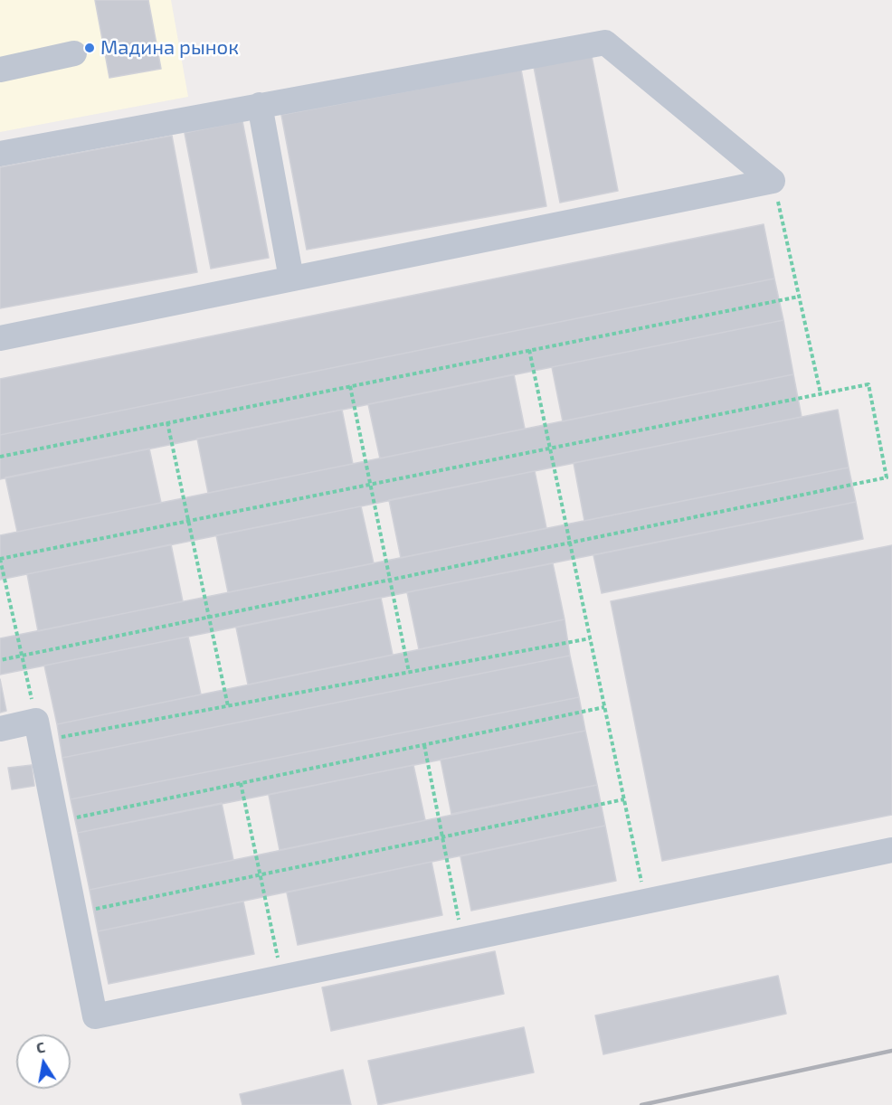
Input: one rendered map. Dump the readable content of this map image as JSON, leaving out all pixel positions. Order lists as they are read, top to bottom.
{
  "places": ["Мадина рынок"],
  "north": "top"
}
